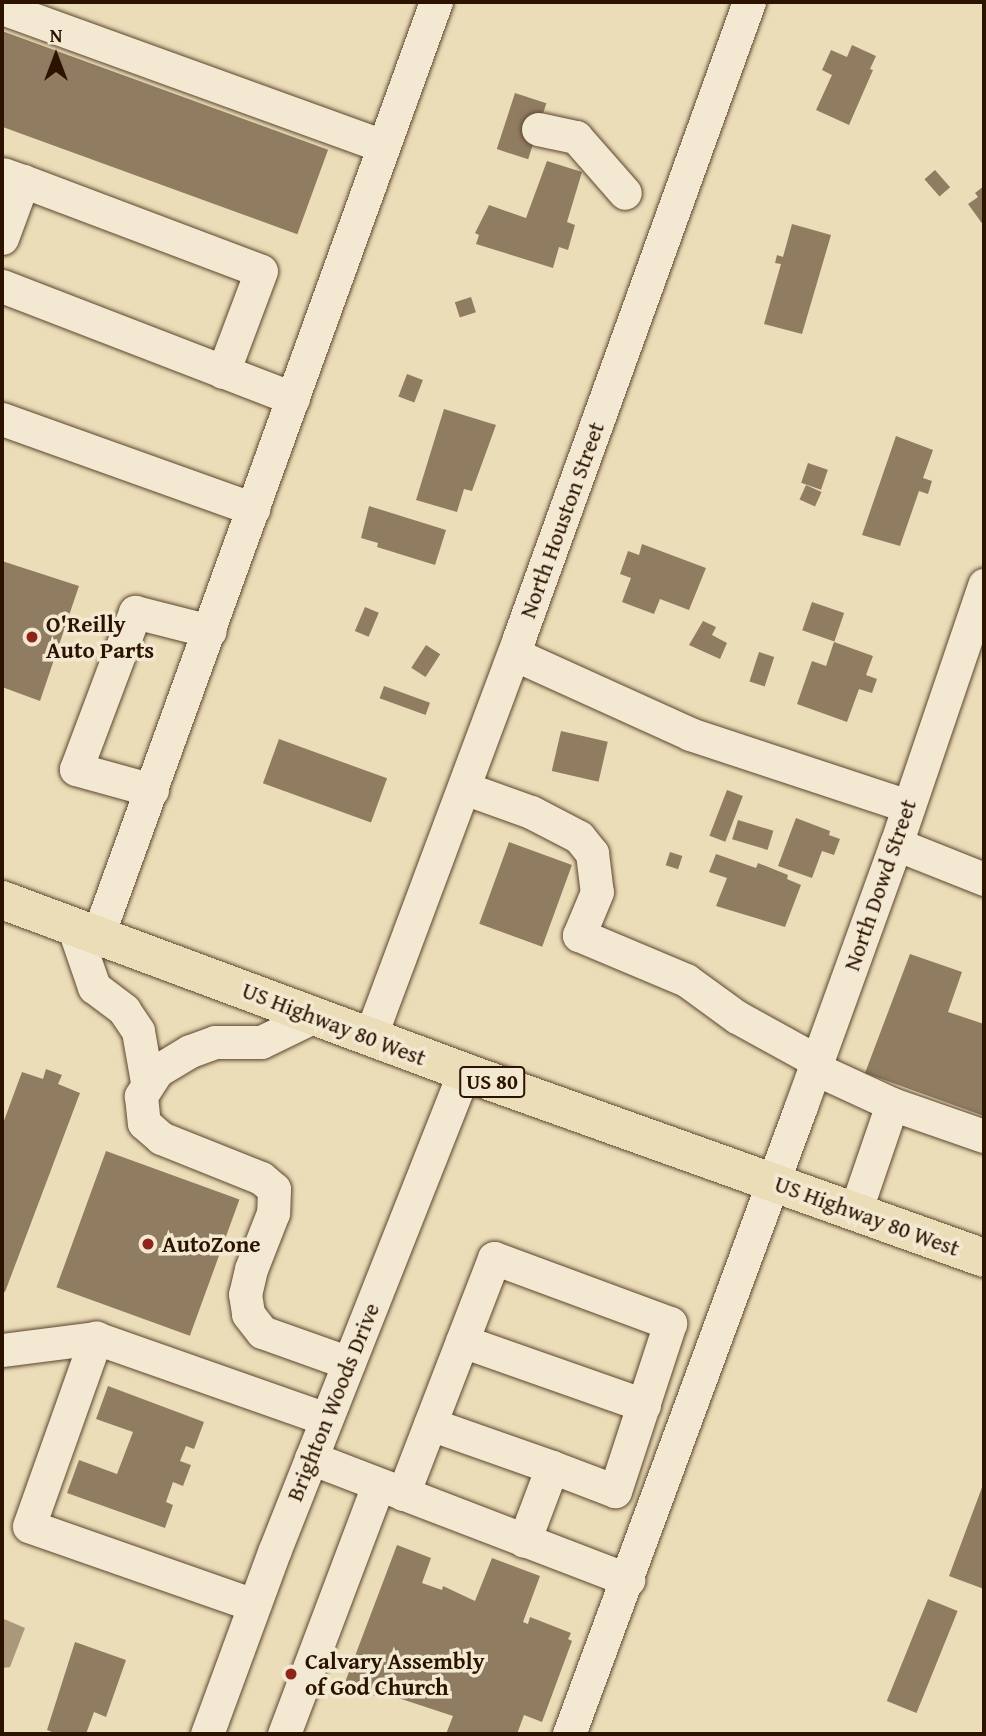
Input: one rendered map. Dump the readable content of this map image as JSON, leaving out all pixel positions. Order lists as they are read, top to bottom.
{
  "streets": {
    "main road": ["US Highway 80 West", "US 80"],
    "street": ["North Houston Street", "North Dowd Street", "Brighton Woods Drive"]
  },
  "crossings": [
    ["North Houston Street", "US Highway 80 West"],
    ["North Dowd Street", "US Highway 80 West"],
    ["US Highway 80 West", "Brighton Woods Drive"]
  ],
  "places": ["O'Reilly Auto Parts", "AutoZone", "Calvary Assembly of God Church"],
  "north": "top"
}
